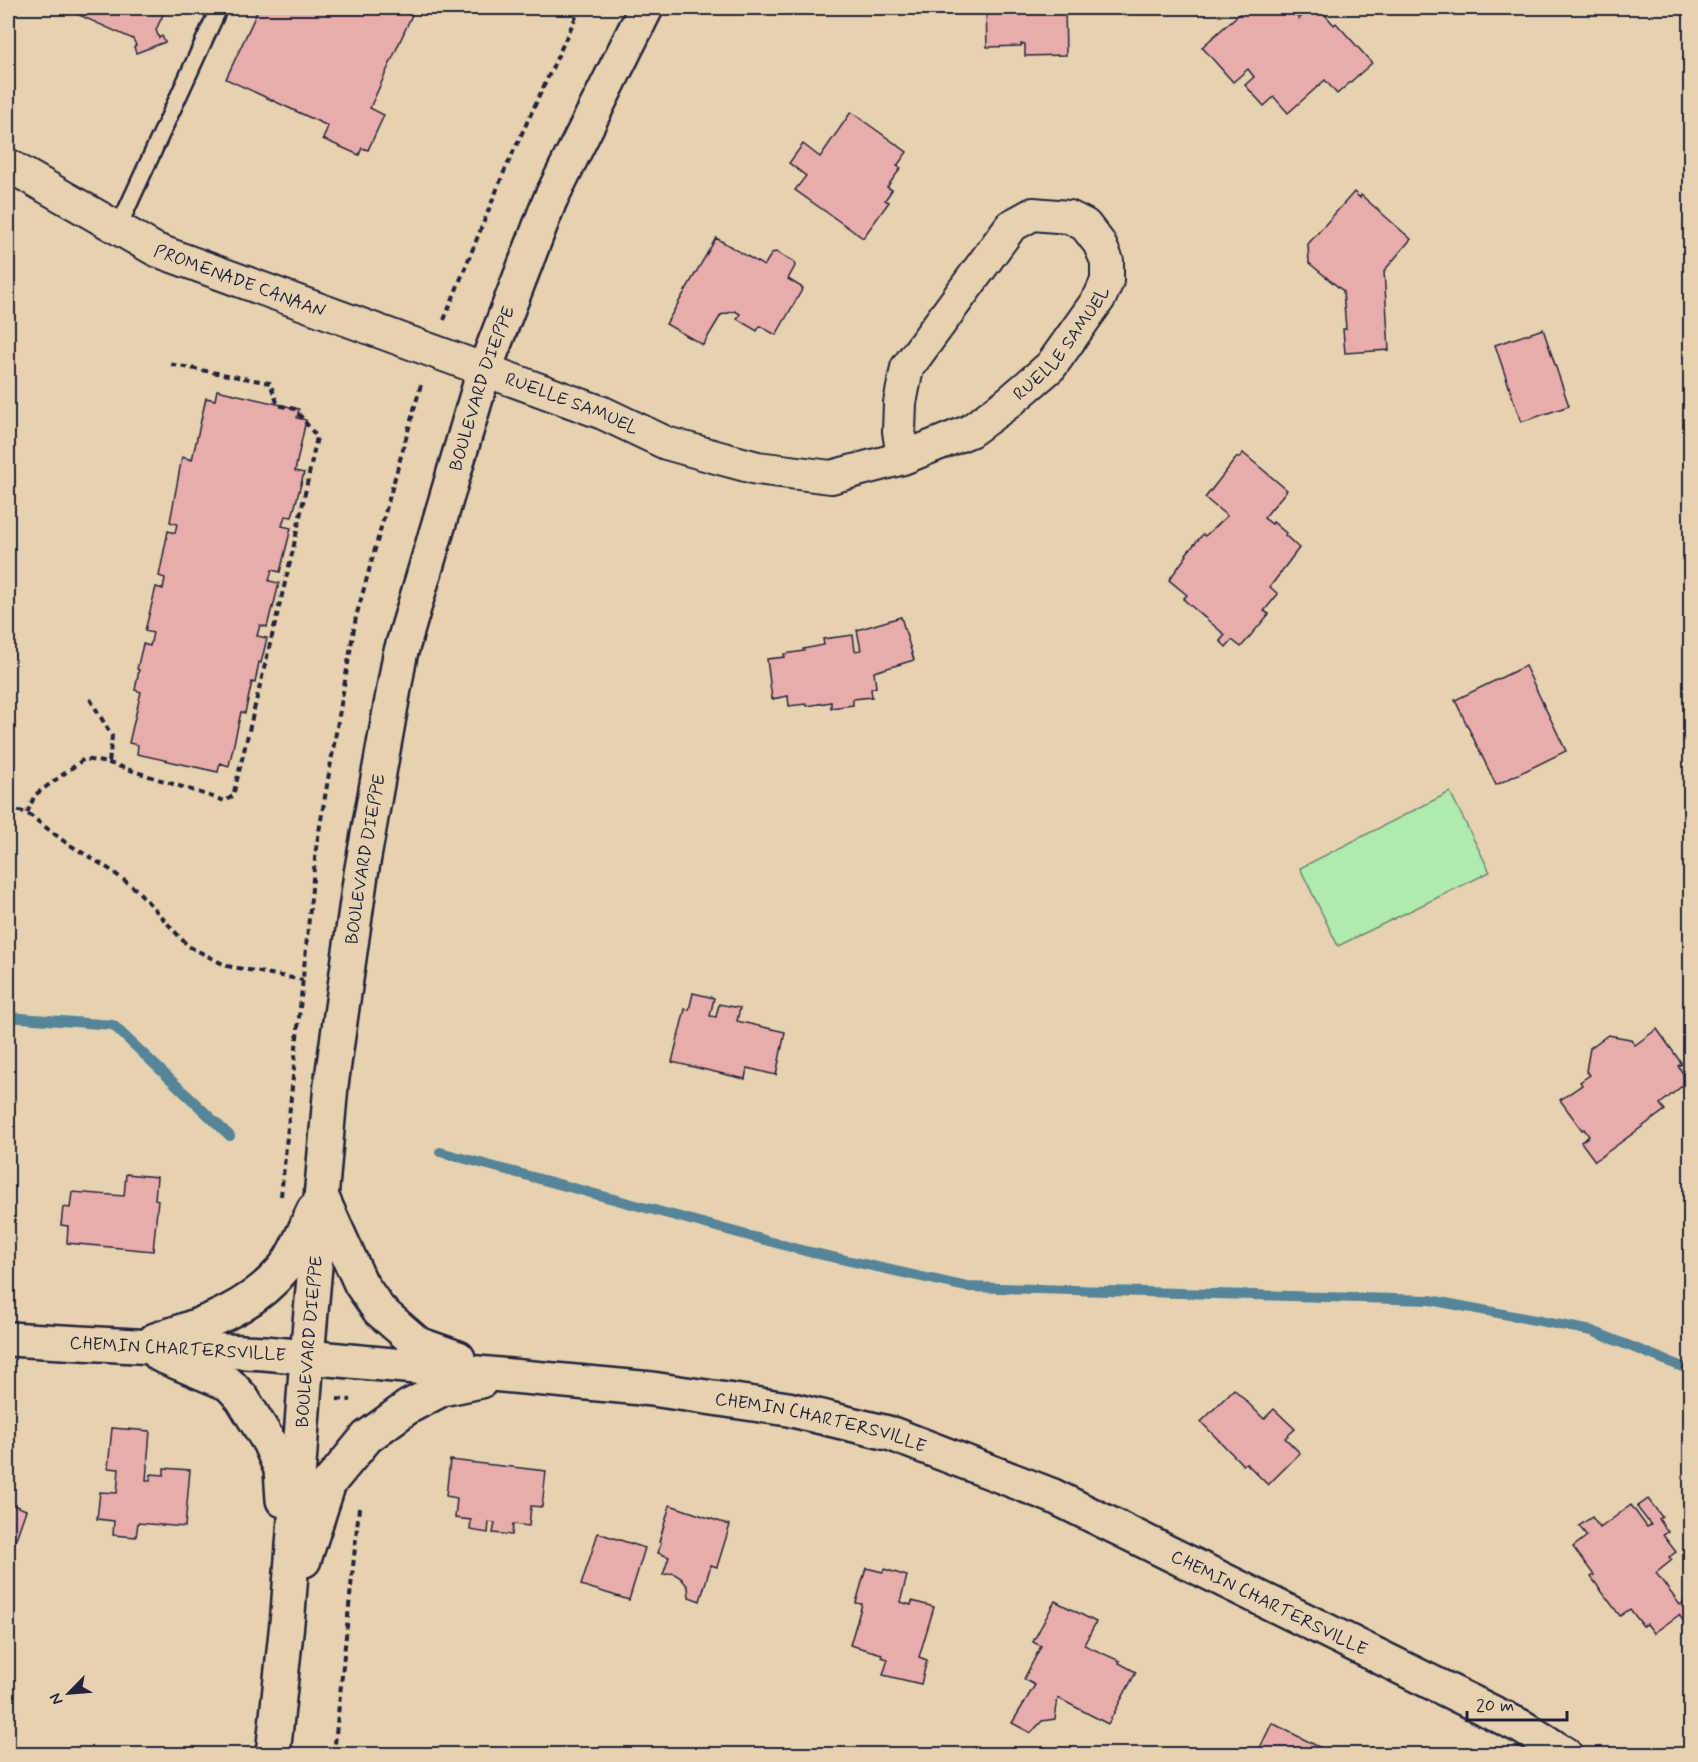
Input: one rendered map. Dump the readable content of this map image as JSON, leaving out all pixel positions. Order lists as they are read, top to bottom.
{
  "streets": {
    "main road": ["BOULEVARD DIEPPE", "CHEMIN CHARTERSVILLE"],
    "street": ["PROMENADE CANAAN", "RUELLE SAMUEL"]
  },
  "crossings": [
    ["PROMENADE CANAAN", "RUELLE SAMUEL"],
    ["PROMENADE CANAAN", "BOULEVARD DIEPPE"],
    ["RUELLE SAMUEL", "BOULEVARD DIEPPE"],
    ["BOULEVARD DIEPPE", "CHEMIN CHARTERSVILLE"]
  ],
  "scale_bar": "20 m",
  "north": "bottom left"
}
